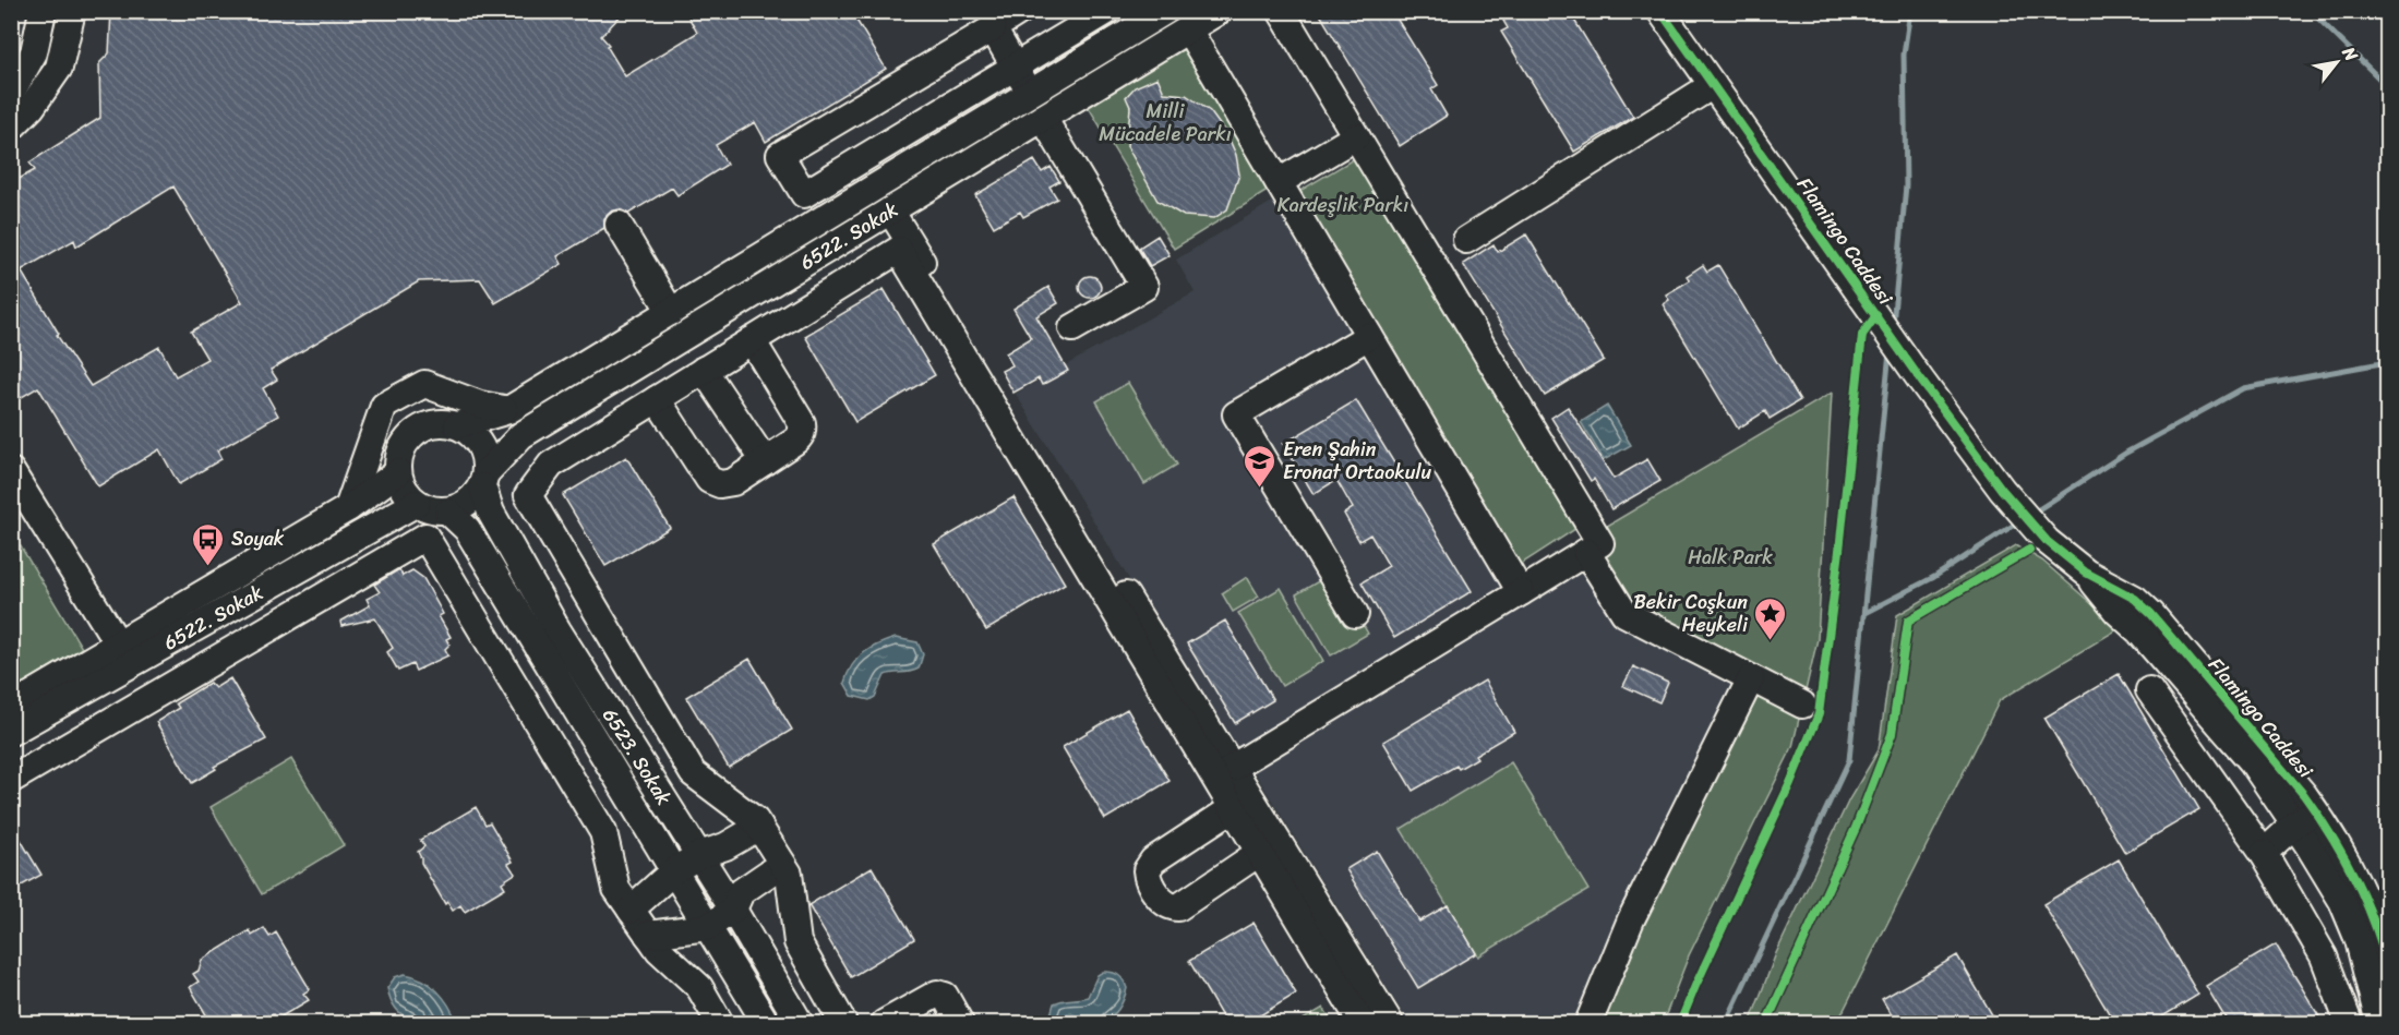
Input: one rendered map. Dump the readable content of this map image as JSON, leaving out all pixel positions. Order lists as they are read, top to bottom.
{
  "streets": {
    "street": ["6522. Sokak", "Flamingo Caddesi", "6523. Sokak"]
  },
  "crossings": [
    ["6522. Sokak", "6523. Sokak"]
  ],
  "parks": ["Milli Mücadele Parkı", "Kardeşlik Parkı", "Halk Park"],
  "places": {
    "school or university": ["Eren Şahin Eronat Ortaokulu"],
    "bus stop": ["Soyak"],
    "place": ["Bekir Coşkun Heykeli"]
  },
  "north": "top right"
}
